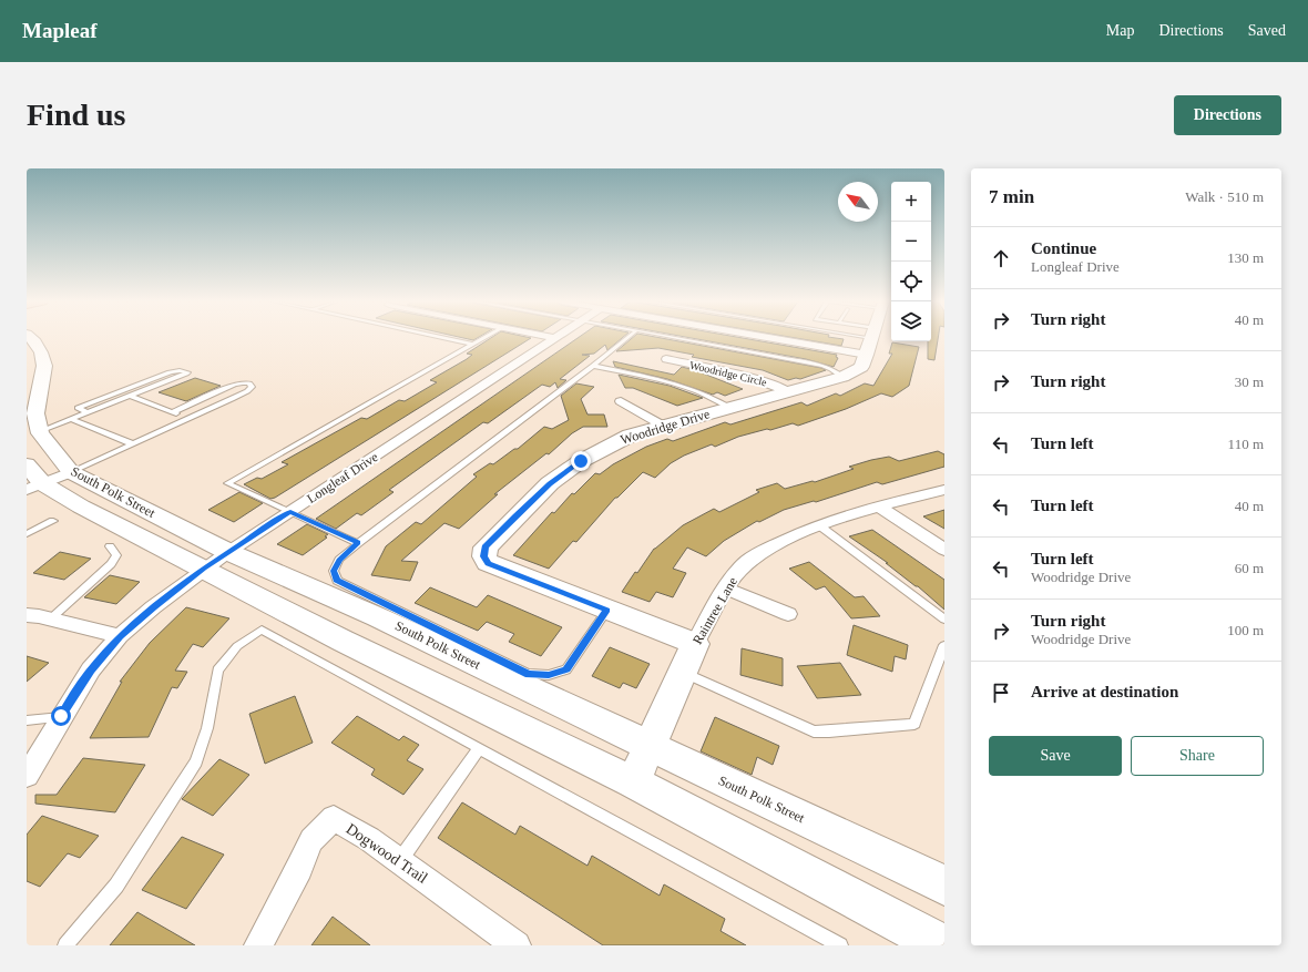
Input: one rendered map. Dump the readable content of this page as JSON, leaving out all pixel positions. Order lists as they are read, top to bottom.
{
  "streets": {
    "main road": ["Woodridge Drive", "South Polk Street", "Raintree Lane"],
    "street": ["Woodridge Circle", "Longleaf Drive", "Dogwood Trail"]
  },
  "crossings": [
    ["Woodridge Circle", "Woodridge Drive"],
    ["Woodridge Drive", "Raintree Lane"],
    ["Longleaf Drive", "South Polk Street"],
    ["South Polk Street", "Raintree Lane"]
  ],
  "north": "top left",
  "page": {
    "header": "Mapleaf",
    "nav": ["Map", "Directions", "Saved"],
    "buttons": [
      "Directions",
      ["Save", "Share"]
    ],
    "title": "Find us",
    "heading": ["7 min", "Walk · 510 m"],
    "map_buttons": ["+", "−"],
    "list": [
      ["Continue", "Longleaf Drive", "130 m"],
      ["Turn right", "40 m"],
      ["Turn right", "30 m"],
      ["Turn left", "110 m"],
      ["Turn left", "40 m"],
      ["Turn left", "Woodridge Drive", "60 m"],
      ["Turn right", "Woodridge Drive", "100 m"],
      "Arrive at destination"
    ]
  }
}
